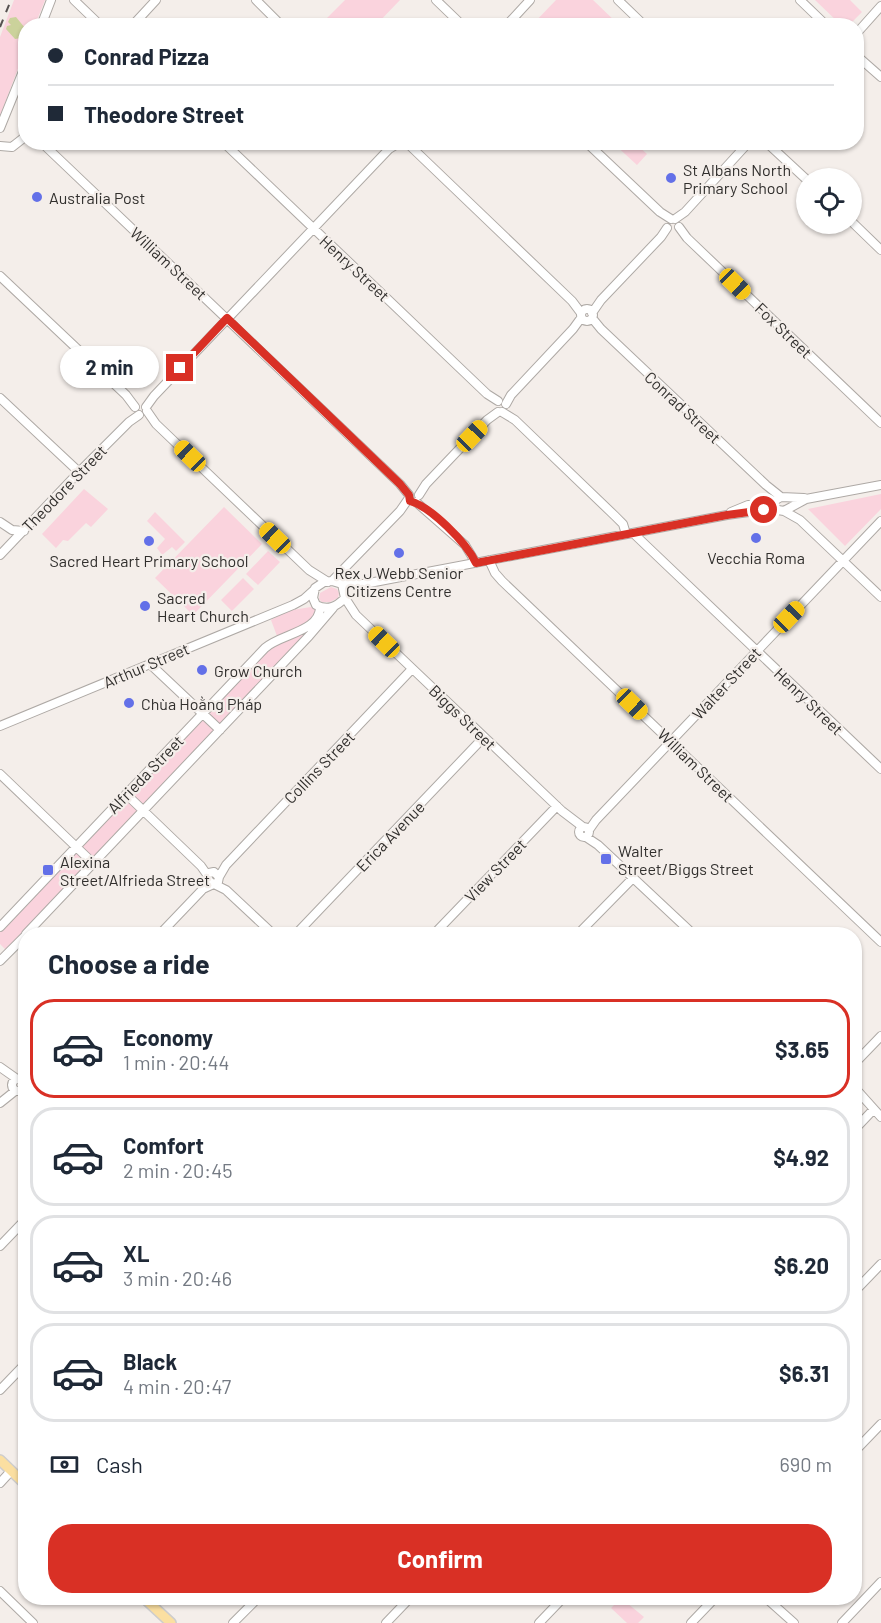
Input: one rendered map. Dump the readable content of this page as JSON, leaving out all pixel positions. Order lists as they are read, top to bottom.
{
  "streets": {
    "street": [
      "William Street",
      "Henry Street",
      "Fox Street",
      "Conrad Street",
      "Theodore Street",
      "Arthur Street",
      "Walter Street",
      "Biggs Street",
      "Collins Street",
      "Alfrieda Street",
      "Erica Avenue",
      "View Street"
    ]
  },
  "crossings": [
    ["William Street", "Theodore Street"],
    ["William Street", "Walter Street"],
    ["Henry Street", "Theodore Street"],
    ["Henry Street", "Walter Street"],
    ["Arthur Street", "Biggs Street"],
    ["Arthur Street", "Alfrieda Street"],
    ["Walter Street", "Biggs Street"],
    ["Biggs Street", "Collins Street"],
    ["Biggs Street", "Alfrieda Street"],
    ["Biggs Street", "Erica Avenue"],
    ["Biggs Street", "View Street"]
  ],
  "places": {
    "other": [
      "St Albans North Primary School",
      "Australia Post",
      "Vecchia Roma",
      "Sacred Heart Primary School",
      "Rex J Webb Senior Citizens Centre",
      "Sacred Heart Church",
      "Grow Church",
      "Chùa Hoằng Pháp"
    ],
    "transit": ["Walter Street/Biggs Street", "Alexina Street/Alfrieda Street"]
  },
  "page": {
    "banner": ["Conrad Pizza", "Theodore Street"],
    "bubble": "2 min",
    "heading": "Choose a ride",
    "list": [
      {
        "name": "Economy",
        "note": "1 min · 20:44",
        "value": "$3.65"
      },
      {
        "name": "Comfort",
        "note": "2 min · 20:45",
        "value": "$4.92"
      },
      {
        "name": "XL",
        "note": "3 min · 20:46",
        "value": "$6.20"
      },
      {
        "name": "Black",
        "note": "4 min · 20:47",
        "value": "$6.31"
      }
    ],
    "pay": ["Cash", "690 m"],
    "buttons": "Confirm"
  }
}
